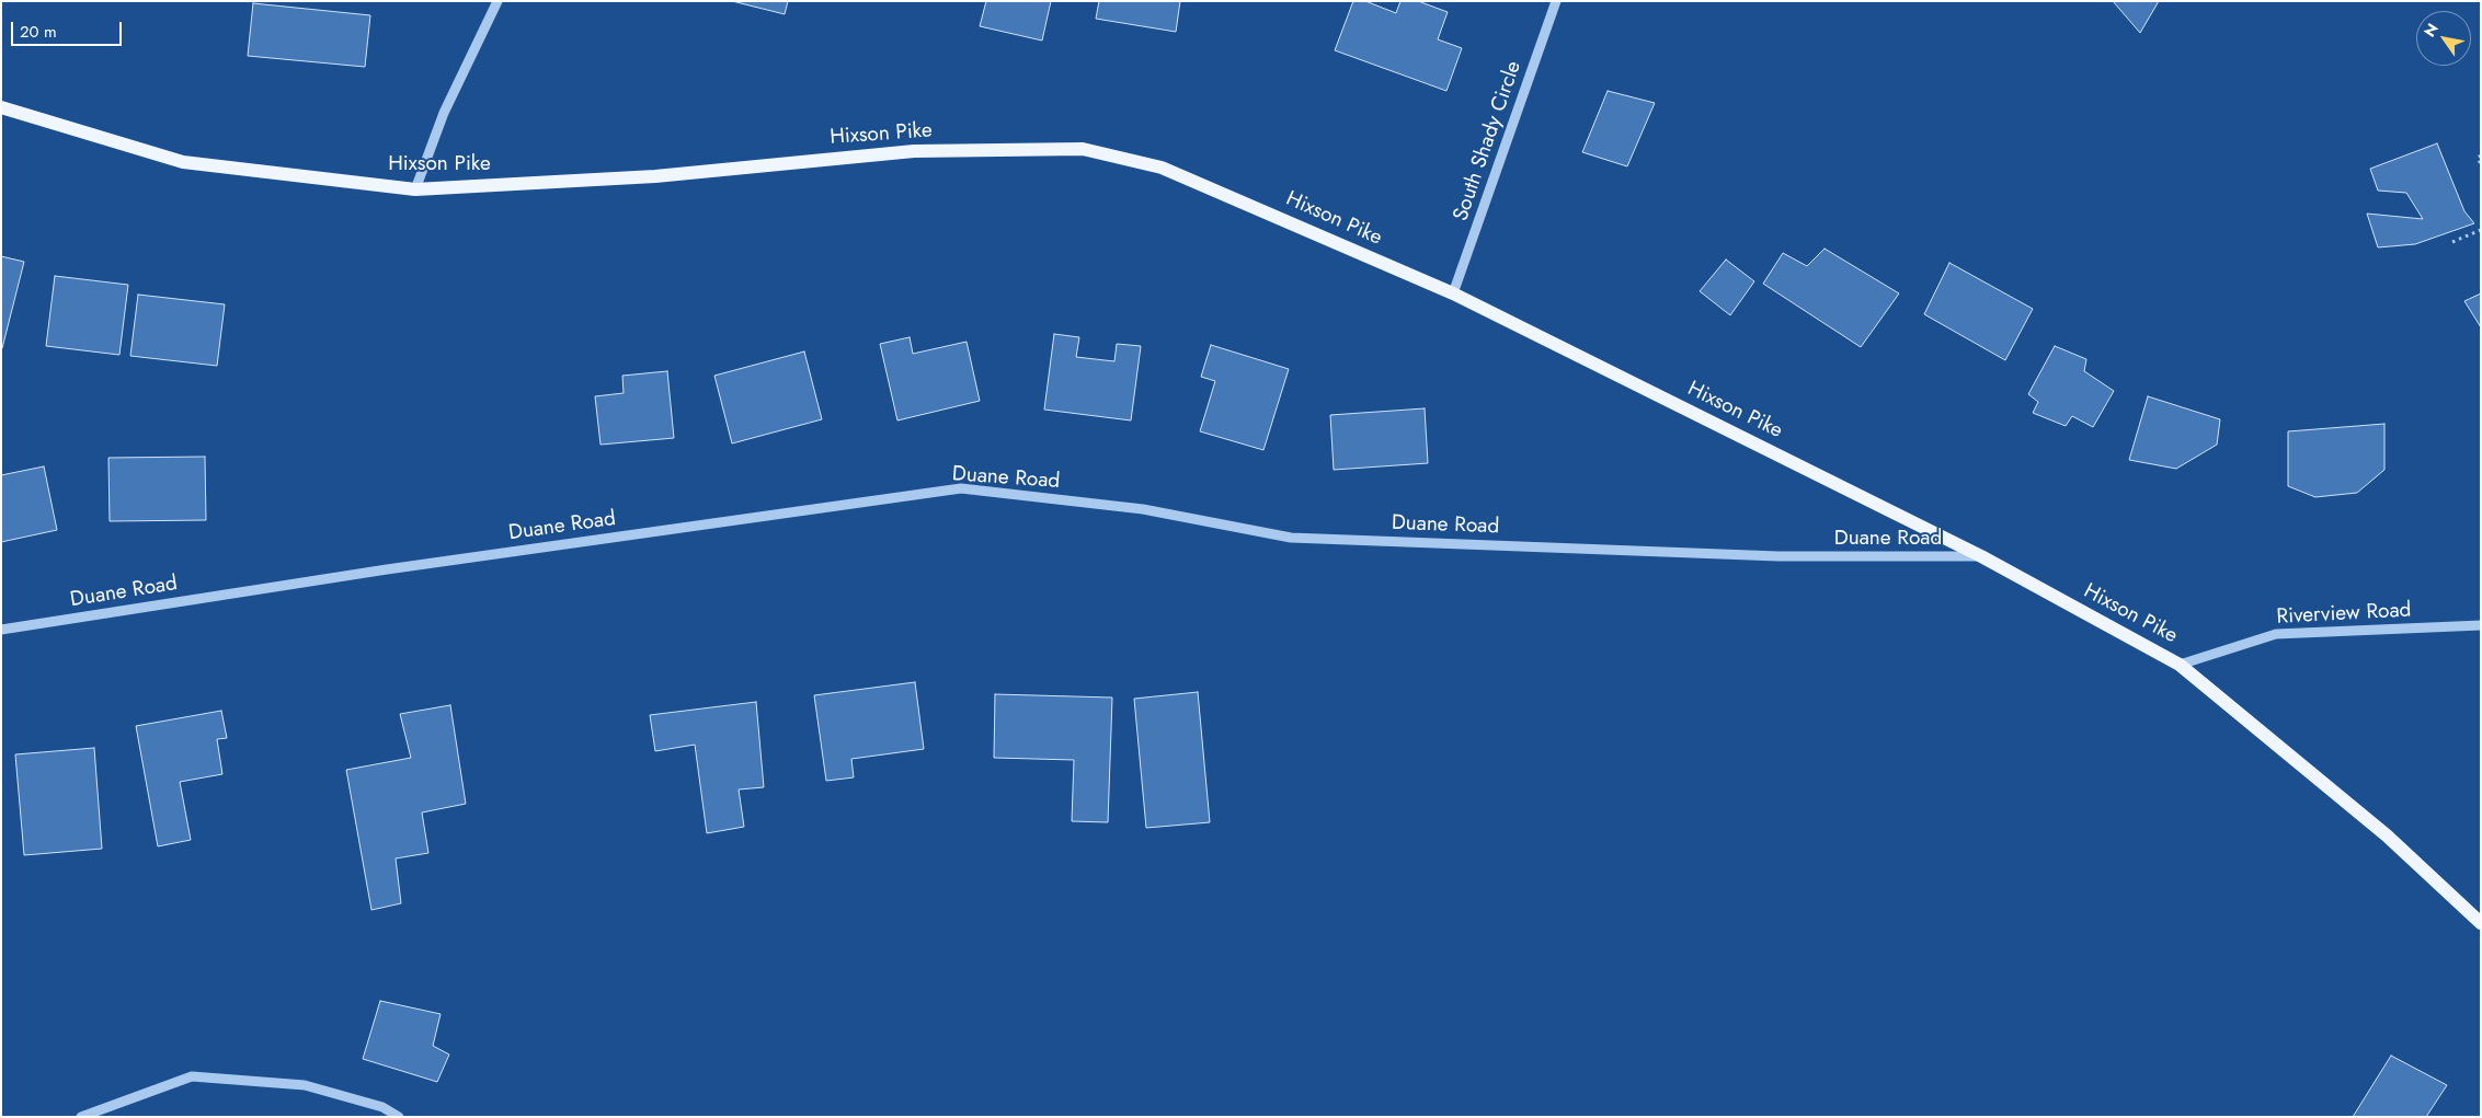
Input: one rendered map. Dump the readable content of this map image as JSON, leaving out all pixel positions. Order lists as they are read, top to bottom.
{
  "streets": {
    "main road": ["Hixson Pike"],
    "street": ["South Shady Circle", "Duane Road", "Riverview Road"]
  },
  "crossings": [
    ["Hixson Pike", "South Shady Circle"],
    ["Hixson Pike", "Duane Road"],
    ["Hixson Pike", "Riverview Road"]
  ],
  "scale_bar": "20 m",
  "north": "top left"
}
